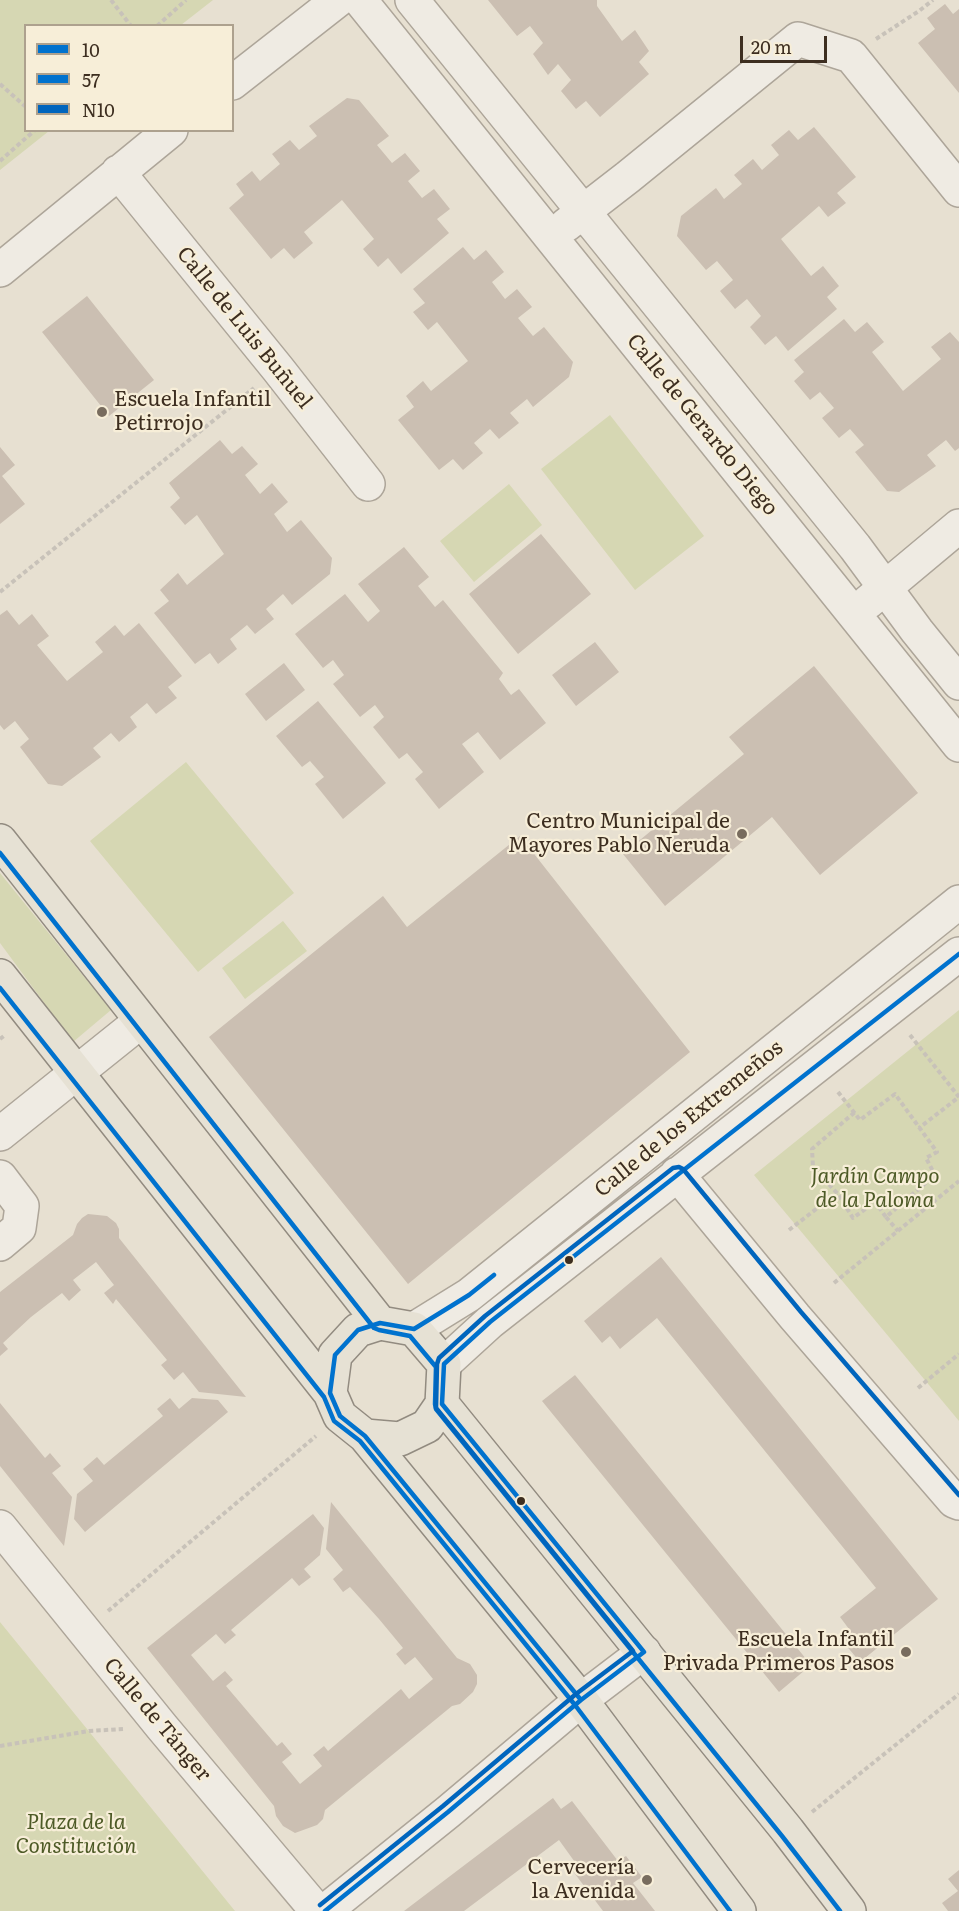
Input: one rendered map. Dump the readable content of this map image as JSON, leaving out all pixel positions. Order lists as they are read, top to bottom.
{
  "streets": {
    "street": [
      "Calle de Luis Buñuel",
      "Calle de Gerardo Diego",
      "Calle de los Extremeños",
      "Calle de Tánger"
    ]
  },
  "parks": ["Jardín Campo de la Paloma", "Plaza de la Constitución"],
  "places": [
    "Escuela Infantil Petirrojo",
    "Centro Municipal de Mayores Pablo Neruda",
    "Escuela Infantil Privada Primeros Pasos",
    "Cervecería la Avenida"
  ],
  "lines": ["transit line 57", "transit line 10", "transit line N10"],
  "legend": ["10", "57", "N10"],
  "scale_bar": "20 m"
}
